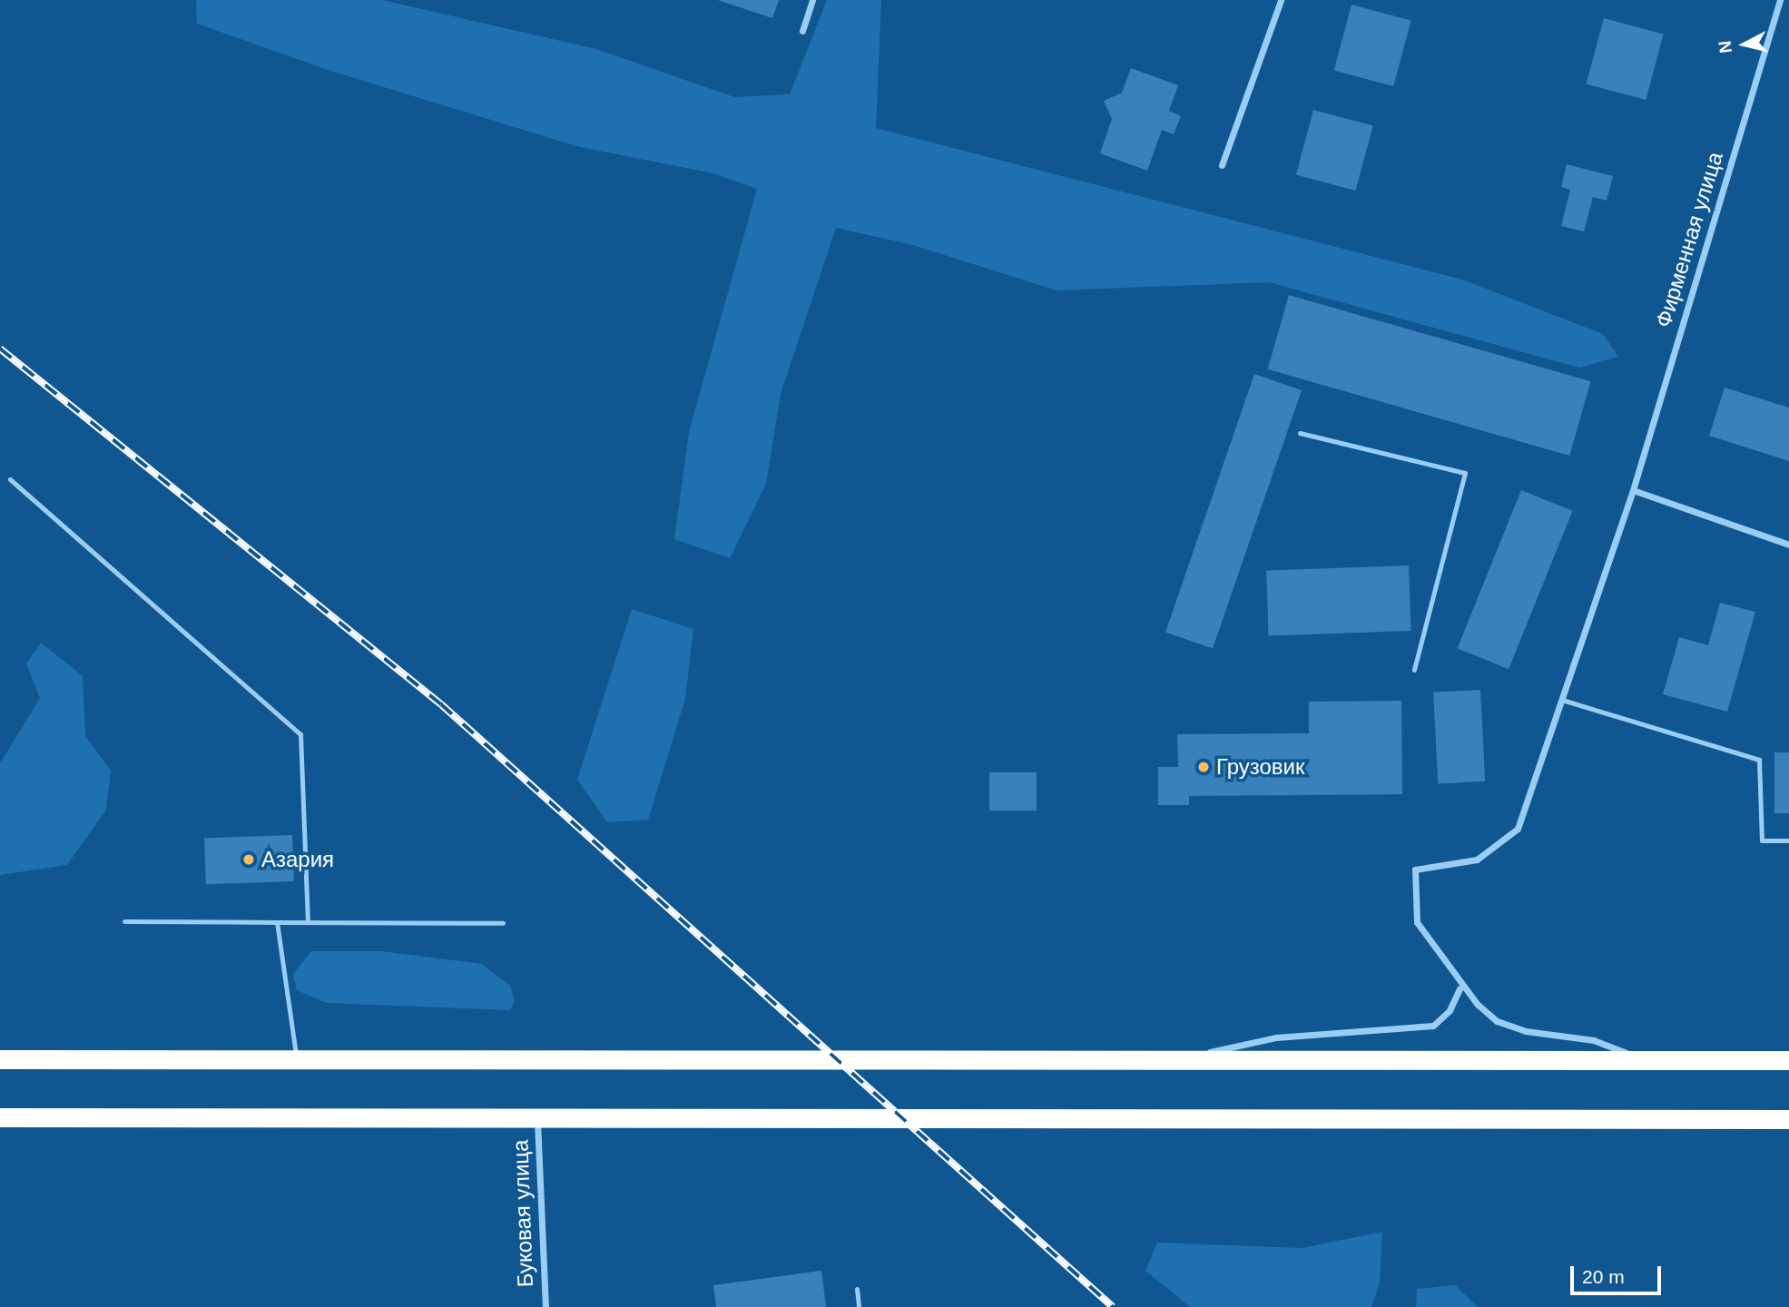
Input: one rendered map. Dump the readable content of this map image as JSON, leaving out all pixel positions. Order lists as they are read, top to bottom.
{
  "streets": {
    "street": ["Фирменная улица", "Буковая улица"]
  },
  "places": ["Грузовик", "Азария"],
  "scale_bar": "20 m",
  "north": "left"
}
